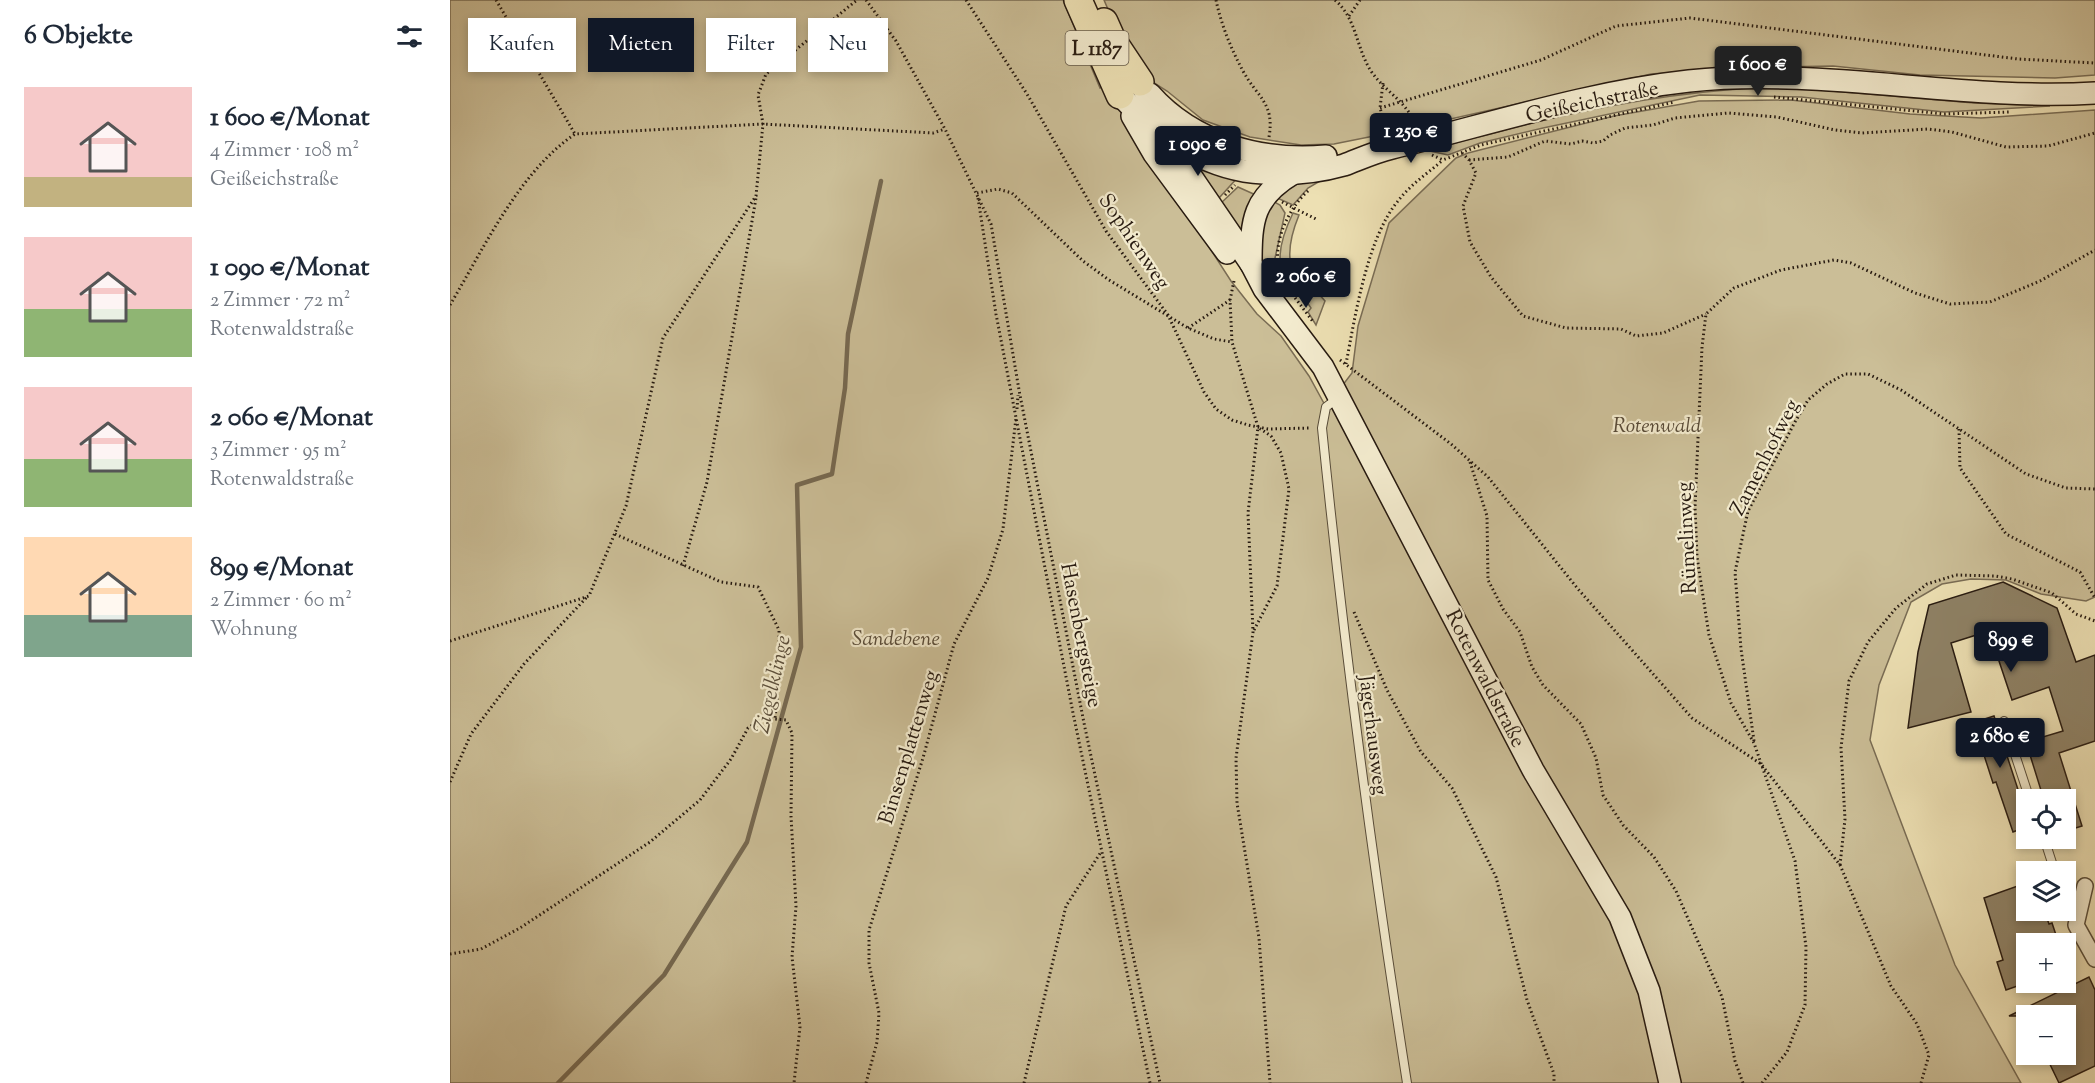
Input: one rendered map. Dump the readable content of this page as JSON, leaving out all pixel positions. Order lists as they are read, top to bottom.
{
  "streets": {
    "highway": ["L 1187", "Rotenwaldstraße"],
    "main road": ["Geißeichstraße"],
    "lane": ["Jägerhausweg"],
    "path": [
      "Sophienweg",
      "Zamenhofweg",
      "Rümelinweg",
      "Hasenbergsteige",
      "Binsenplattenweg"
    ]
  },
  "crossings": [
    ["Geißeichstraße", "Rotenwaldstraße"],
    ["Sophienweg", "Jägerhausweg"],
    ["Zamenhofweg", "Rümelinweg"],
    ["Hasenbergsteige", "Binsenplattenweg"]
  ],
  "water": ["Ziegelklinge"],
  "parks": ["Rotenwald", "Sandebene"],
  "page": {
    "heading": "6 Objekte",
    "chip": [
      "Kaufen",
      "Mieten",
      "Filter",
      "Neu"
    ],
    "price": [
      "1 600 €",
      "1 250 €",
      "1 090 €",
      "2 060 €",
      "899 €",
      "2 680 €"
    ],
    "list": [
      {
        "name": "1 600 €/Monat",
        "note": "4 Zimmer · 108 m² · Geißeichstraße"
      },
      {
        "name": "1 090 €/Monat",
        "note": "2 Zimmer · 72 m² · Rotenwaldstraße"
      },
      {
        "name": "2 060 €/Monat",
        "note": "3 Zimmer · 95 m² · Rotenwaldstraße"
      },
      {
        "name": "899 €/Monat",
        "note": "2 Zimmer · 60 m² · Wohnung"
      }
    ],
    "map_buttons": ["+", "−"]
  }
}
